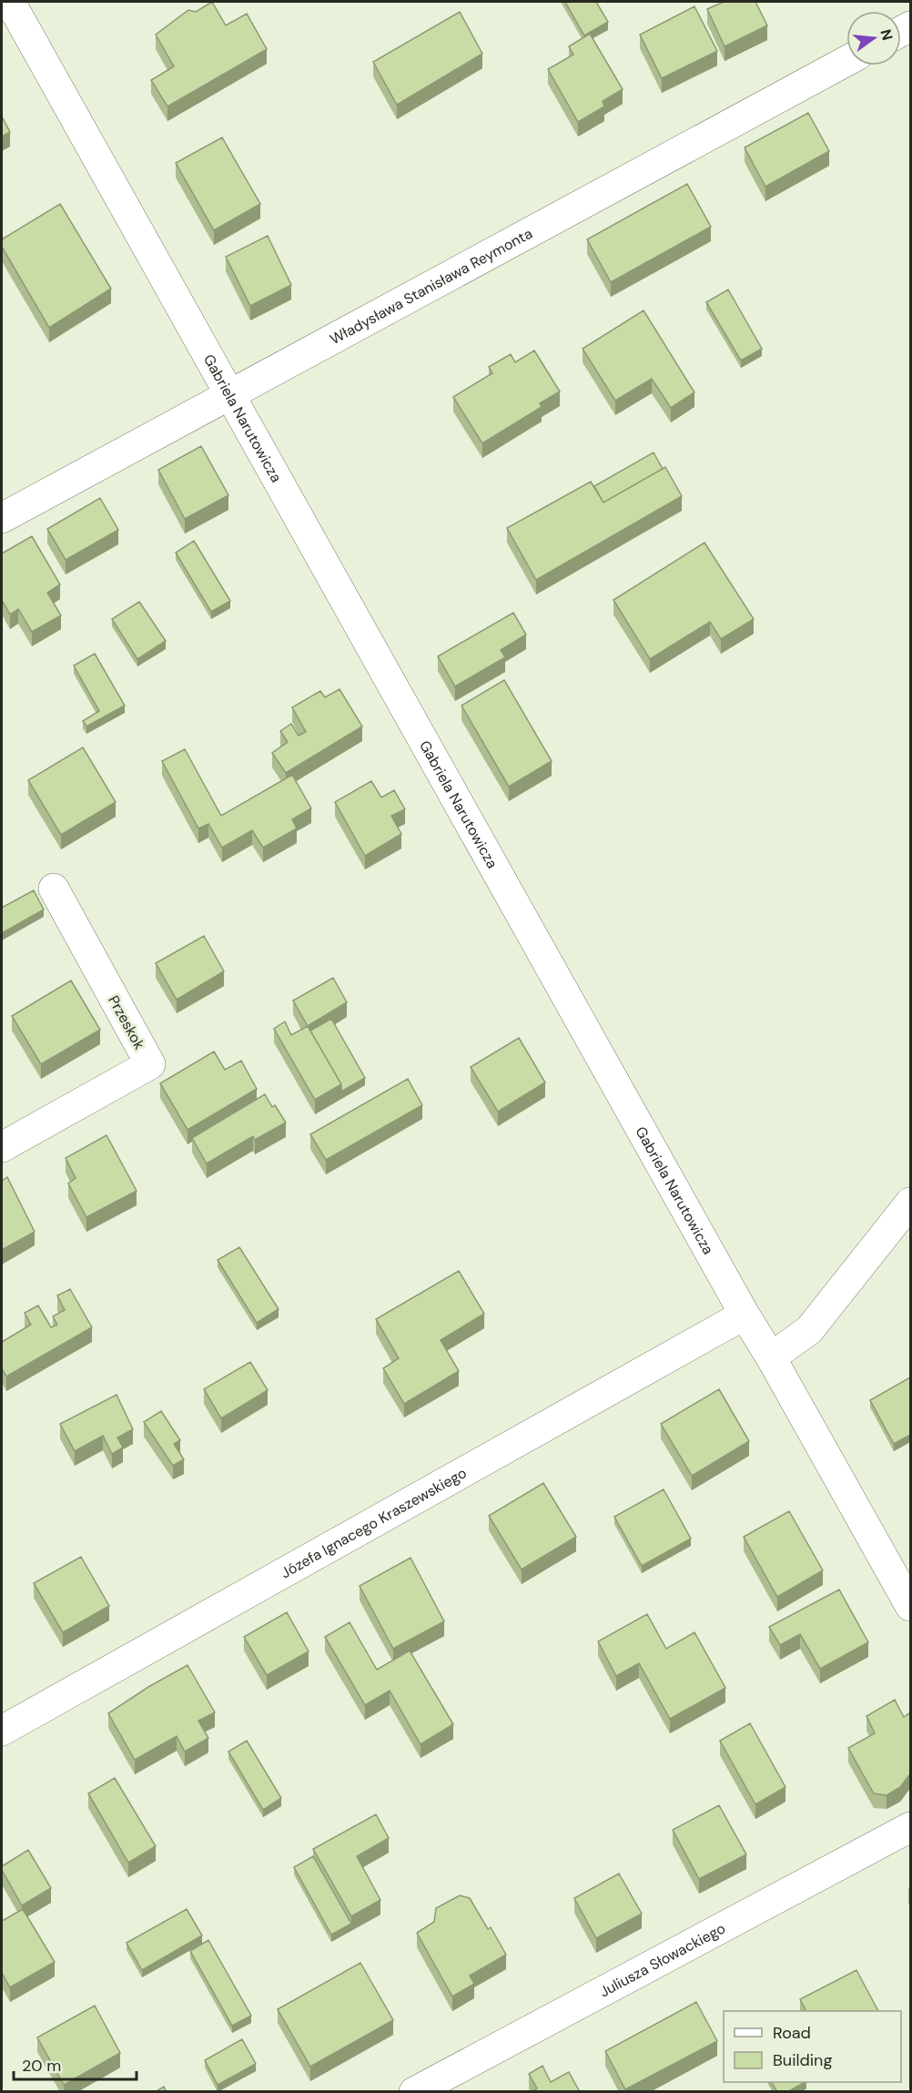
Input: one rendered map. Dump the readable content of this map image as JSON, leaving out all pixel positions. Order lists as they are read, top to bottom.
{
  "streets": {
    "street": [
      "Władysława Stanisława Reymonta",
      "Gabriela Narutowicza",
      "Przeskok",
      "Józefa Ignacego Kraszewskiego",
      "Juliusza Słowackiego"
    ]
  },
  "crossings": [
    ["Władysława Stanisława Reymonta", "Gabriela Narutowicza"],
    ["Gabriela Narutowicza", "Józefa Ignacego Kraszewskiego"]
  ],
  "legend": ["Road", "Building"],
  "scale_bar": "20 m",
  "north": "right"
}
